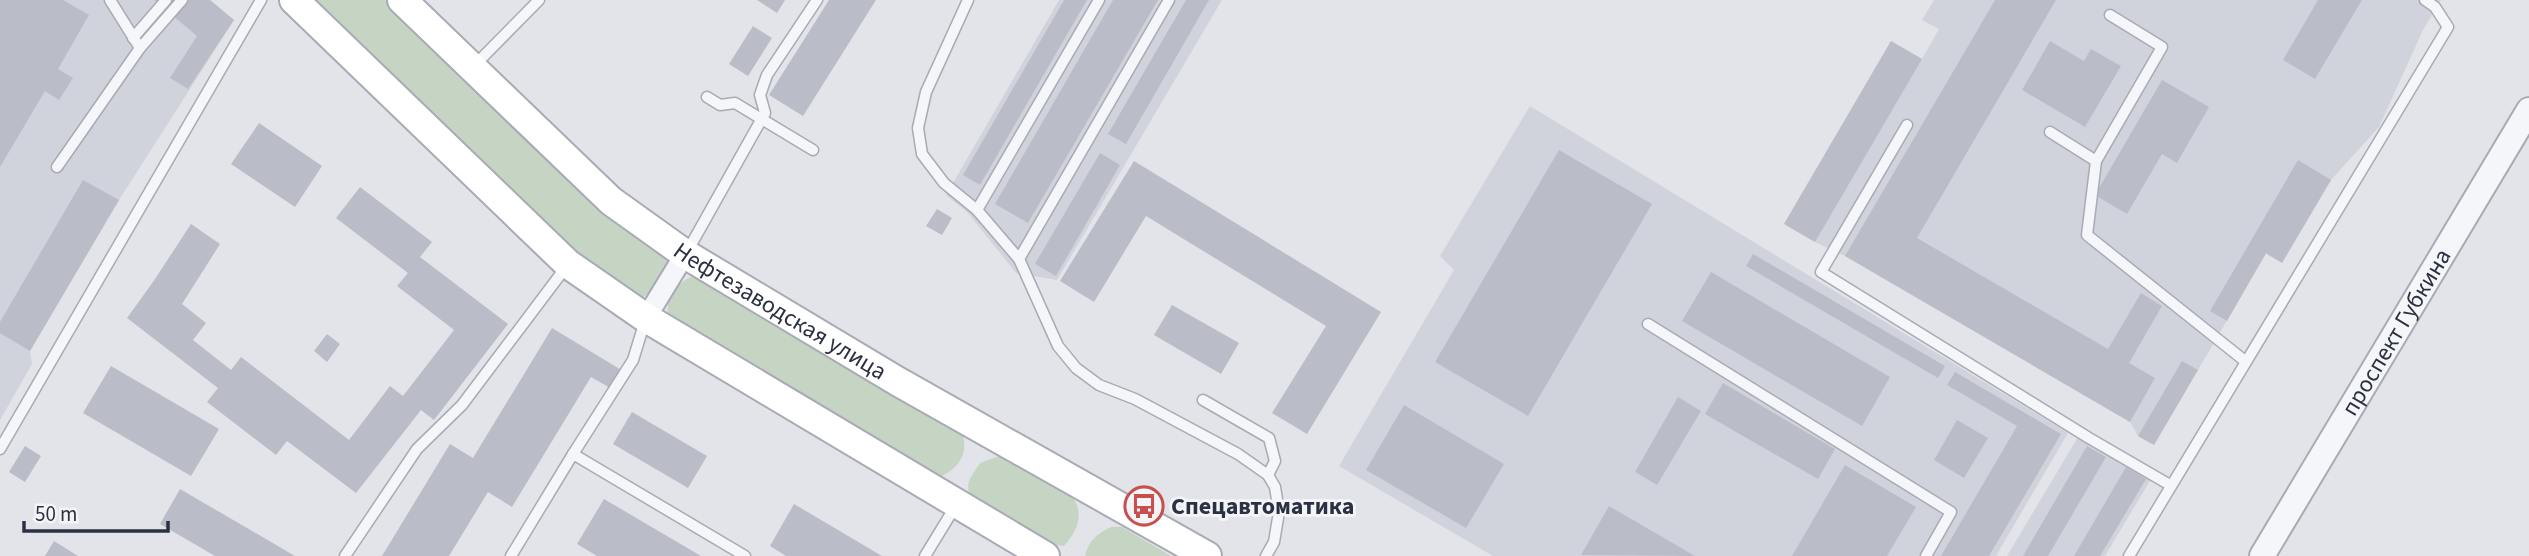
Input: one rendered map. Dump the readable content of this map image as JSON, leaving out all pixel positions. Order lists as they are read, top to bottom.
{
  "streets": {
    "main road": ["Нефтезаводская улица"],
    "street": ["проспект Губкина"]
  },
  "places": {
    "bus stop": ["Спецавтоматика"]
  },
  "scale_bar": "50 m"
}
